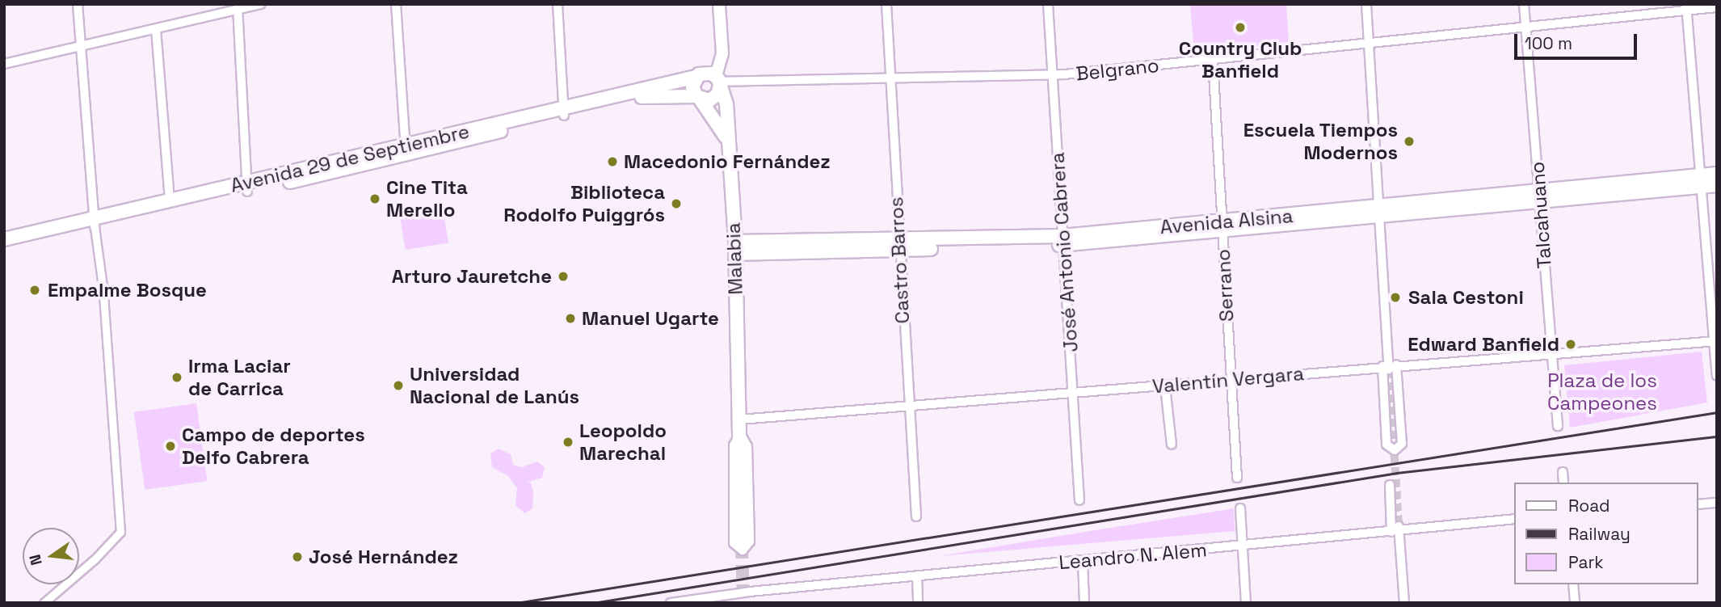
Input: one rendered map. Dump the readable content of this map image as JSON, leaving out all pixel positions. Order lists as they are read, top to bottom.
{
  "streets": {
    "main road": ["Avenida 29 de Septiembre", "Avenida Alsina", "Malabia"],
    "street": [
      "Belgrano",
      "Talcahuano",
      "José Antonio Cabrera",
      "Castro Barros",
      "Serrano",
      "Valentín Vergara",
      "Leandro N. Alem"
    ]
  },
  "crossings": [
    ["Belgrano", "Avenida 29 de Septiembre"],
    ["Belgrano", "Talcahuano"],
    ["Belgrano", "José Antonio Cabrera"],
    ["Belgrano", "Malabia"],
    ["Belgrano", "Castro Barros"],
    ["Belgrano", "Serrano"],
    ["Avenida 29 de Septiembre", "Malabia"],
    ["Talcahuano", "Avenida Alsina"],
    ["Talcahuano", "Valentín Vergara"],
    ["Avenida Alsina", "José Antonio Cabrera"],
    ["Avenida Alsina", "Malabia"],
    ["Avenida Alsina", "Castro Barros"],
    ["Avenida Alsina", "Serrano"],
    ["José Antonio Cabrera", "Valentín Vergara"],
    ["Malabia", "Valentín Vergara"],
    ["Castro Barros", "Valentín Vergara"],
    ["Serrano", "Valentín Vergara"]
  ],
  "parks": ["Plaza de los Campeones"],
  "places": [
    "Country Club Banfield",
    "Escuela Tiempos Modernos",
    "Macedonio Fernández",
    "Cine Tita Merello",
    "Biblioteca Rodolfo Puiggrós",
    "Arturo Jauretche",
    "Empalme Bosque",
    "Sala Cestoni",
    "Manuel Ugarte",
    "Edward Banfield",
    "Irma Laciar de Carrica",
    "Universidad Nacional de Lanús",
    "Leopoldo Marechal",
    "Campo de deportes Delfo Cabrera",
    "José Hernández"
  ],
  "legend": ["Road", "Railway", "Park"],
  "scale_bar": "100 m",
  "north": "left"
}
